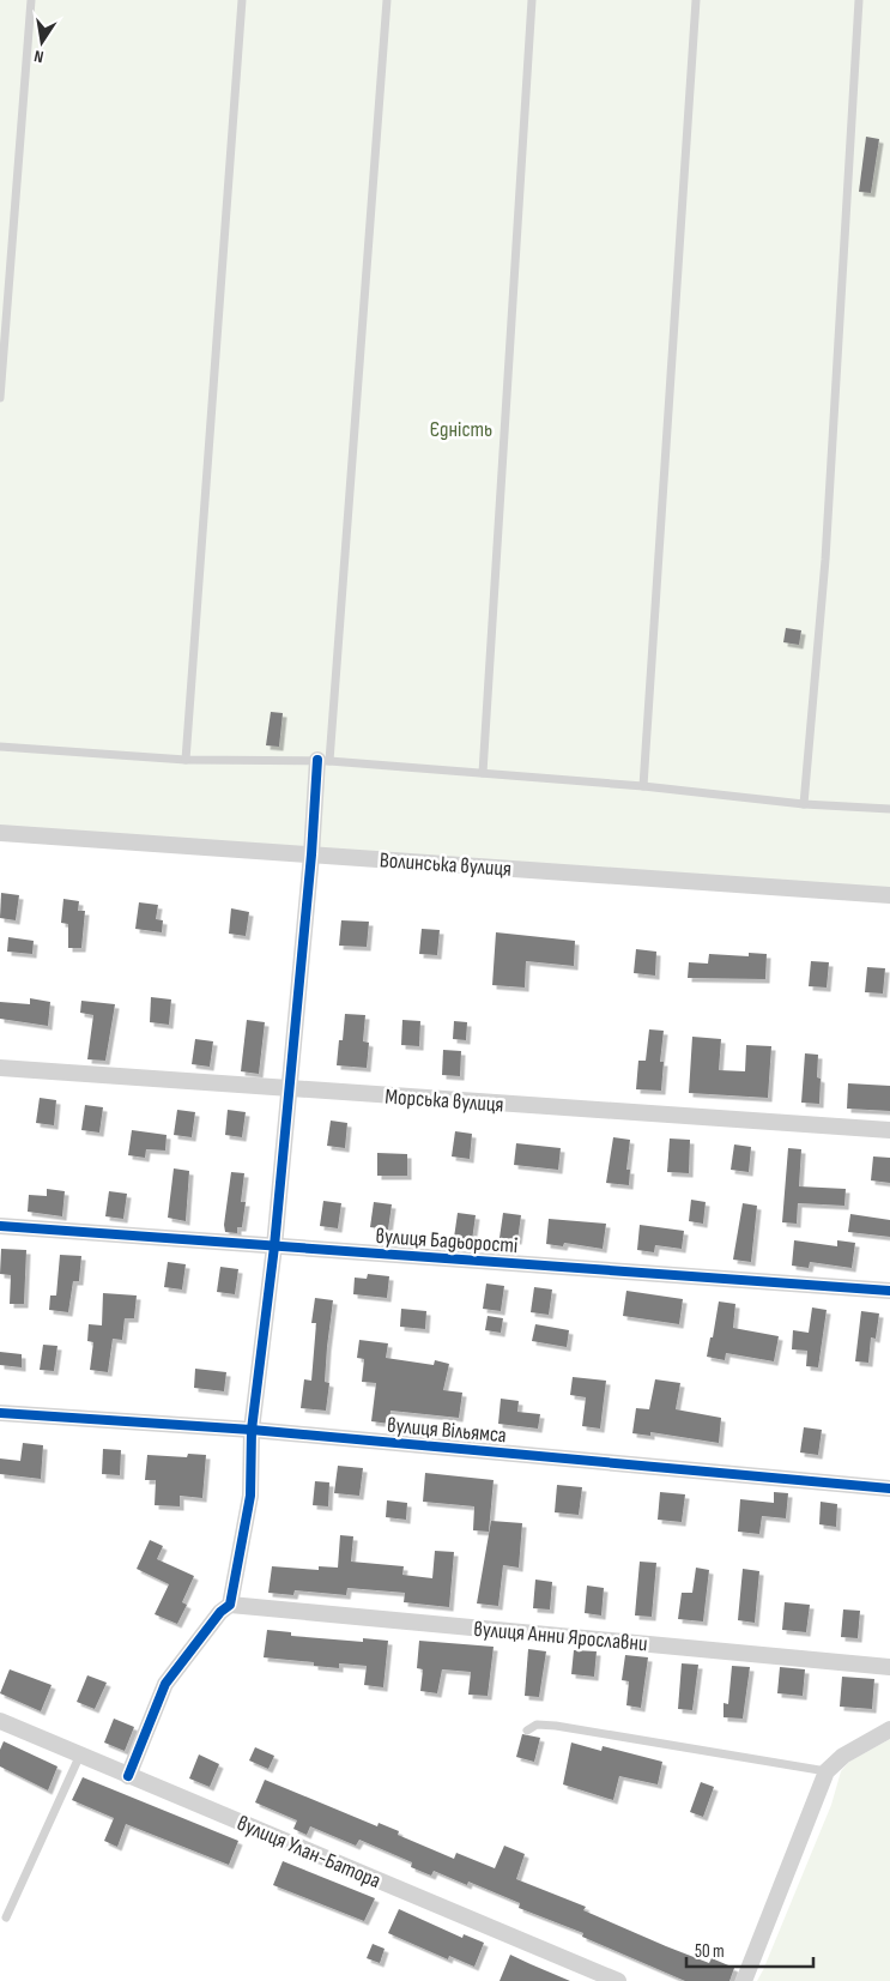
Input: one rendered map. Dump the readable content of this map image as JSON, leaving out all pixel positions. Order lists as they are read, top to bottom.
{
  "streets": {
    "street": [
      "Волинська вулиця",
      "Морська вулиця",
      "вулиця Бадьорості",
      "вулиця Вільямса",
      "вулиця Анни Ярославни",
      "вулиця Улан-Батора"
    ]
  },
  "parks": ["Єдність"],
  "scale_bar": "50 m",
  "north": "bottom"
}
